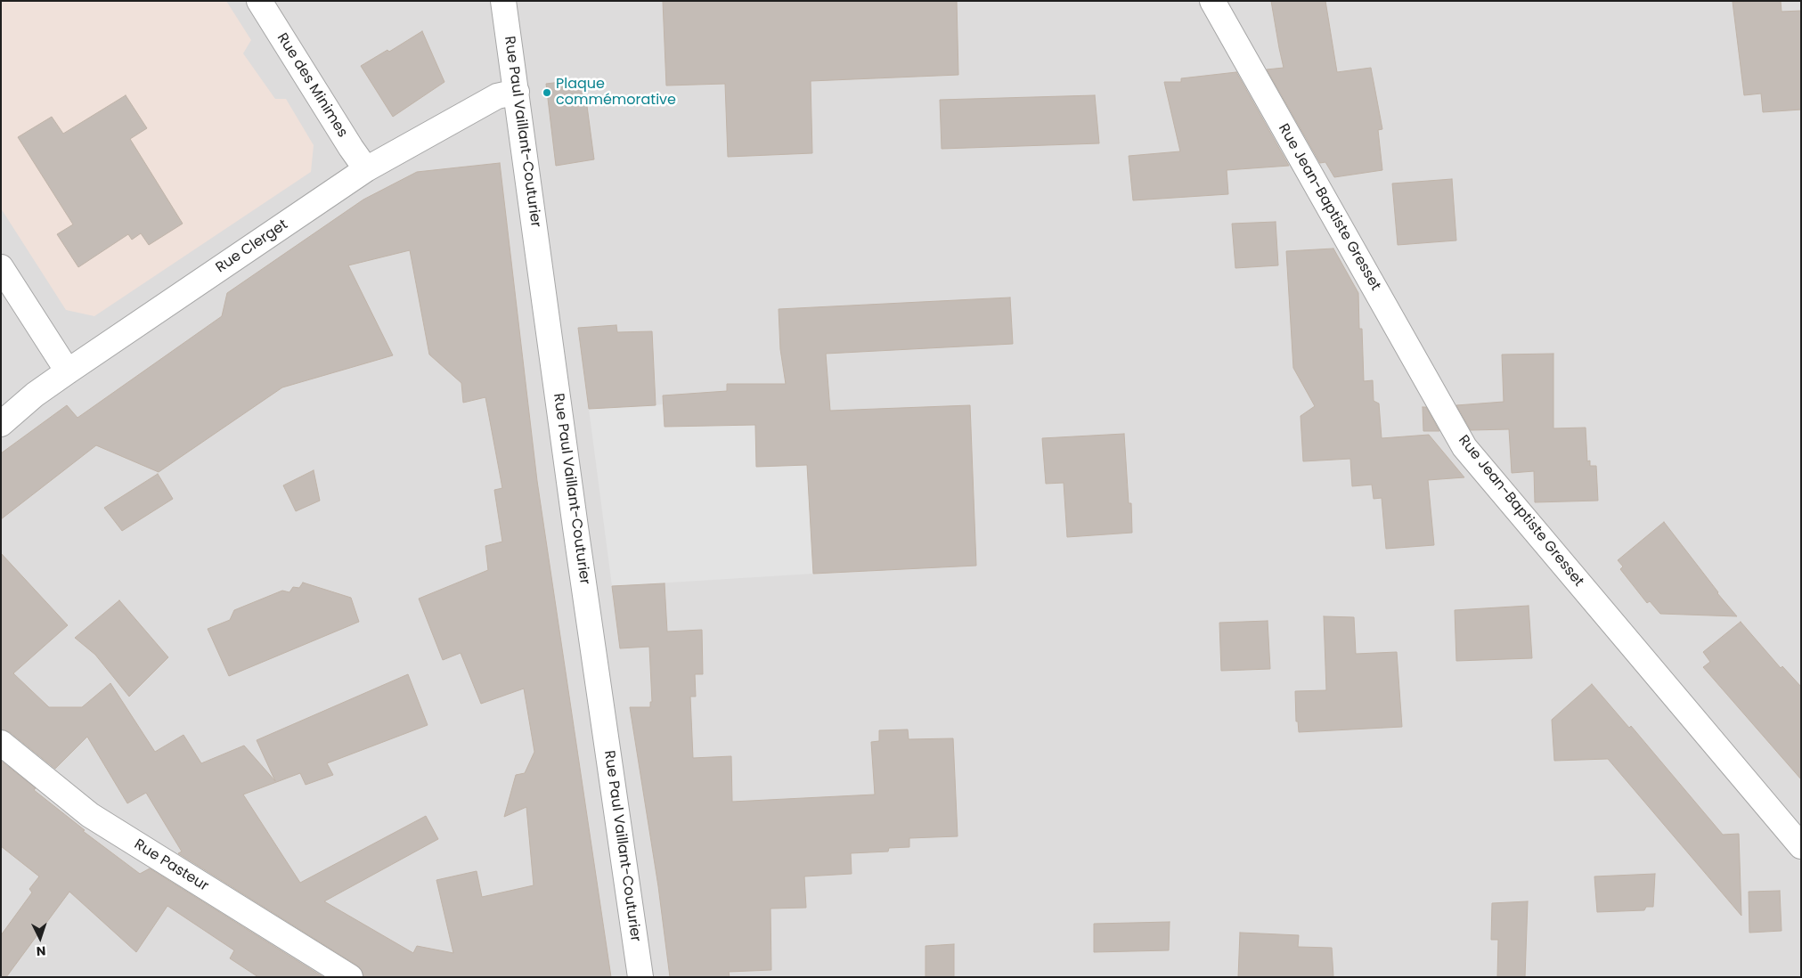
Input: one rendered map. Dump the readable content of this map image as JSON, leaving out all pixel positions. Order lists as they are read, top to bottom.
{
  "streets": {
    "street": [
      "Rue des Minimes",
      "Rue Paul Vaillant-Couturier",
      "Rue Jean-Baptiste Gresset",
      "Rue Clerget",
      "Rue Pasteur"
    ]
  },
  "crossings": [
    ["Rue des Minimes", "Rue Clerget"],
    ["Rue Paul Vaillant-Couturier", "Rue Clerget"]
  ],
  "places": ["Plaque commémorative"],
  "north": "bottom"
}
